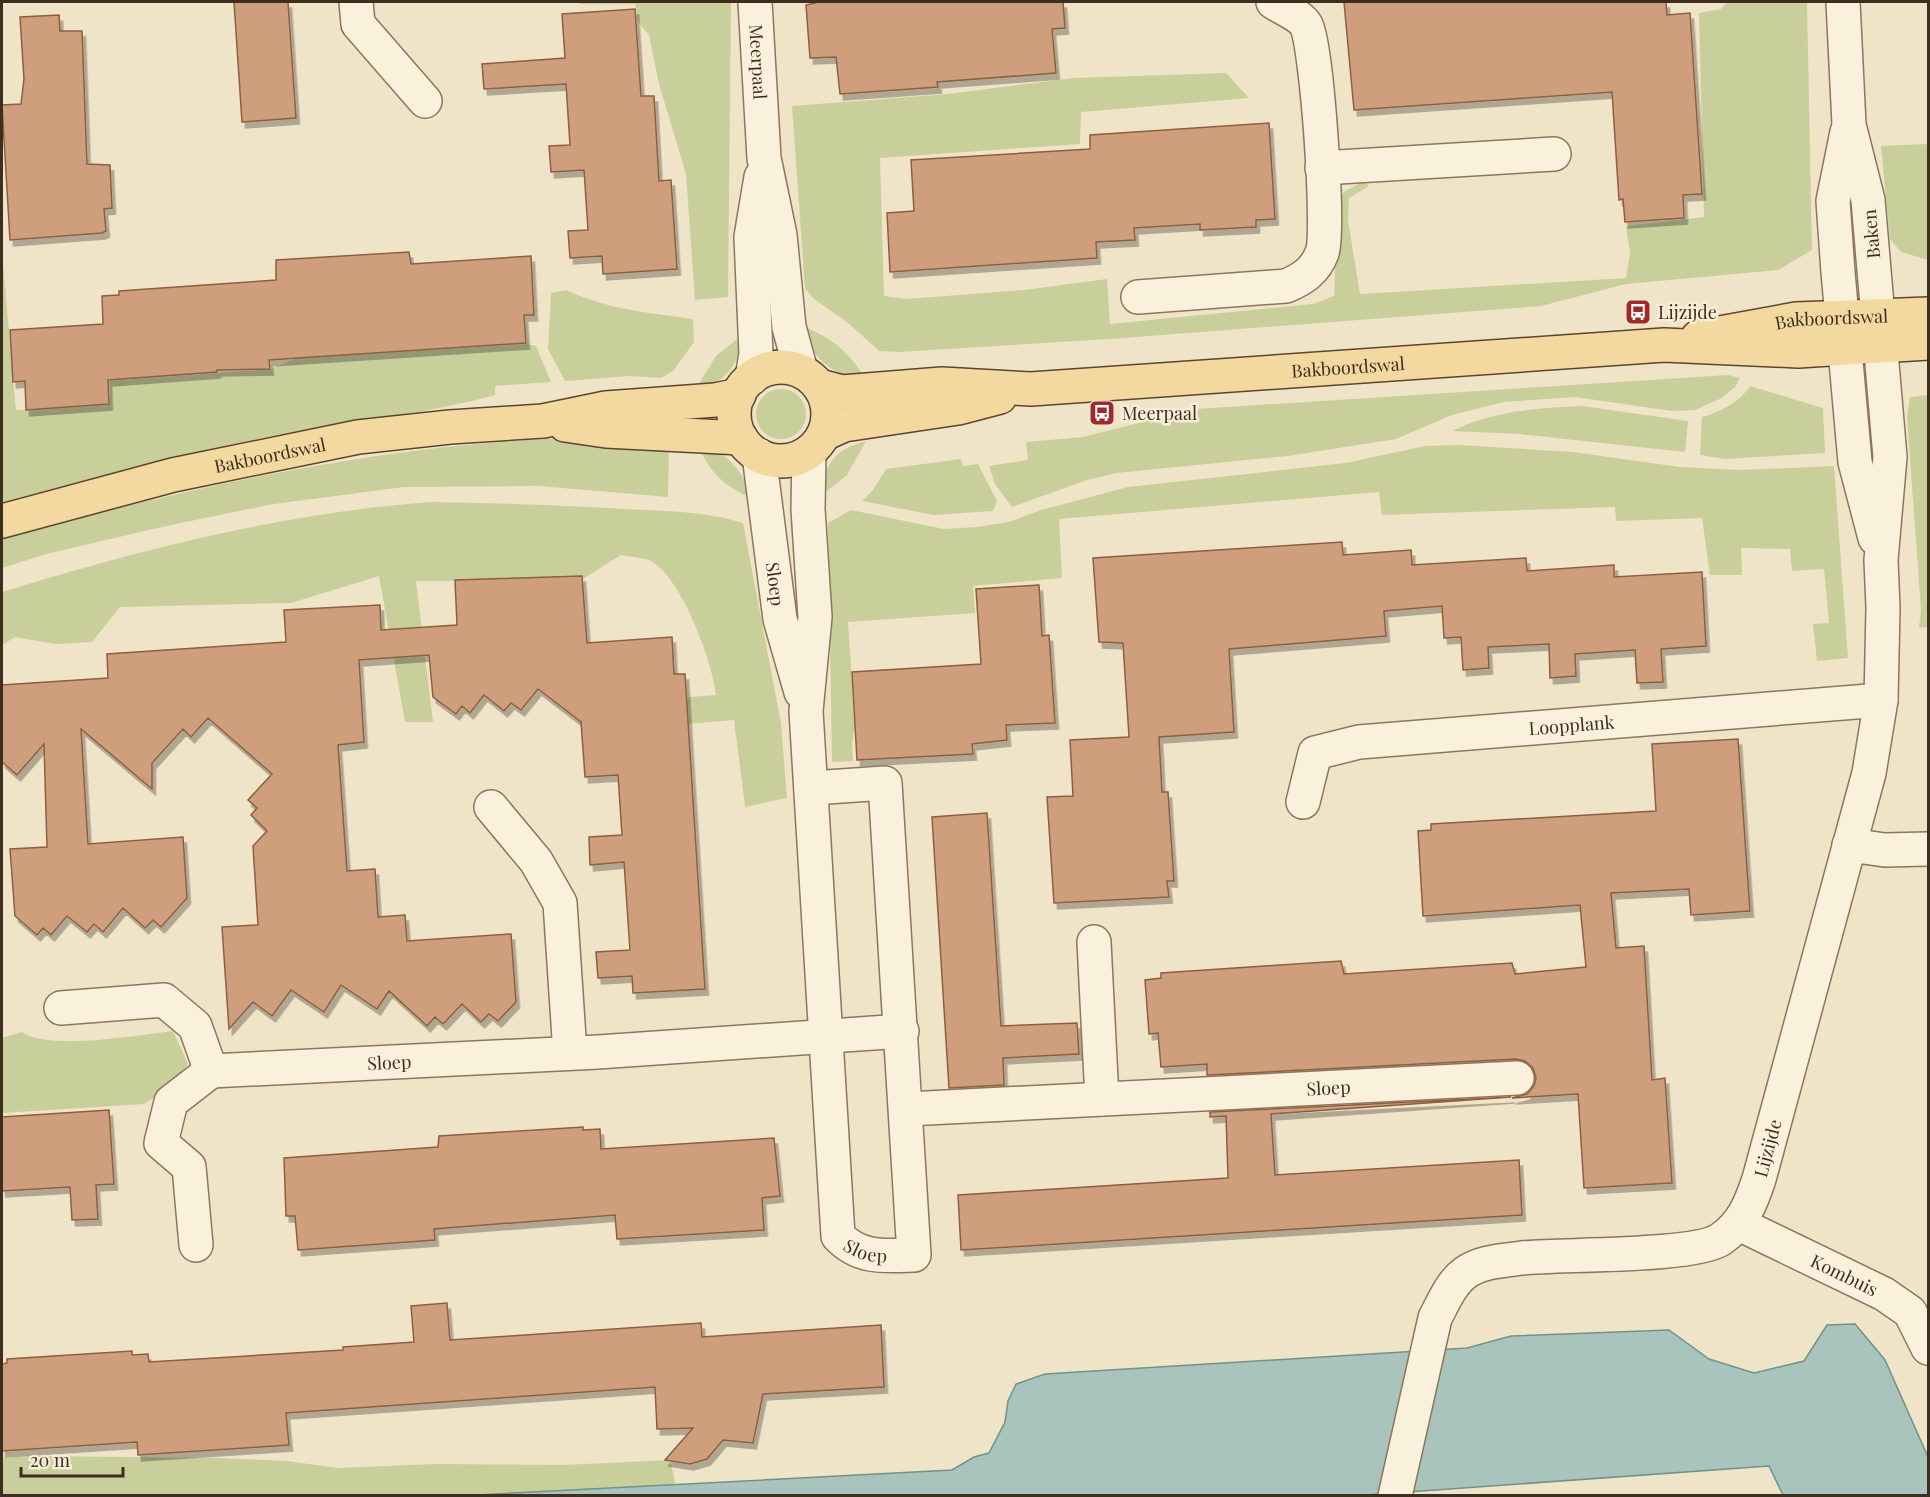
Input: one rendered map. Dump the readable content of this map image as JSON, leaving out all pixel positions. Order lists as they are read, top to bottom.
{
  "streets": {
    "main road": ["Bakboordswal"],
    "street": [
      "Meerpaal",
      "Baken",
      "Sloep",
      "Loopplank",
      "Lijzijde",
      "Kombuis"
    ]
  },
  "crossings": [
    ["Meerpaal", "Bakboordswal"],
    ["Meerpaal", "Sloep"],
    ["Baken", "Bakboordswal"],
    ["Baken", "Lijzijde"],
    ["Bakboordswal", "Sloep"],
    ["Bakboordswal", "Lijzijde"],
    ["Loopplank", "Lijzijde"],
    ["Lijzijde", "Kombuis"]
  ],
  "places": {
    "bus stop": ["Lijzijde", "Meerpaal"]
  },
  "scale_bar": "20 m"
}
